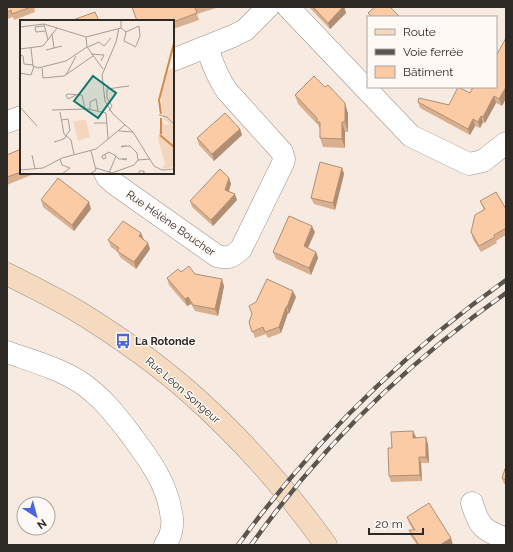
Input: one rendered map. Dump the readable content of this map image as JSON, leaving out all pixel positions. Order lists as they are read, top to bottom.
{
  "streets": {
    "street": ["Rue Hélène Boucher", "Rue Léon Songeur"]
  },
  "places": {
    "bus stop": ["La Rotonde"]
  },
  "legend": ["Route", "Voie ferrée", "Bâtiment"],
  "scale_bar": "20 m",
  "north": "bottom right"
}
